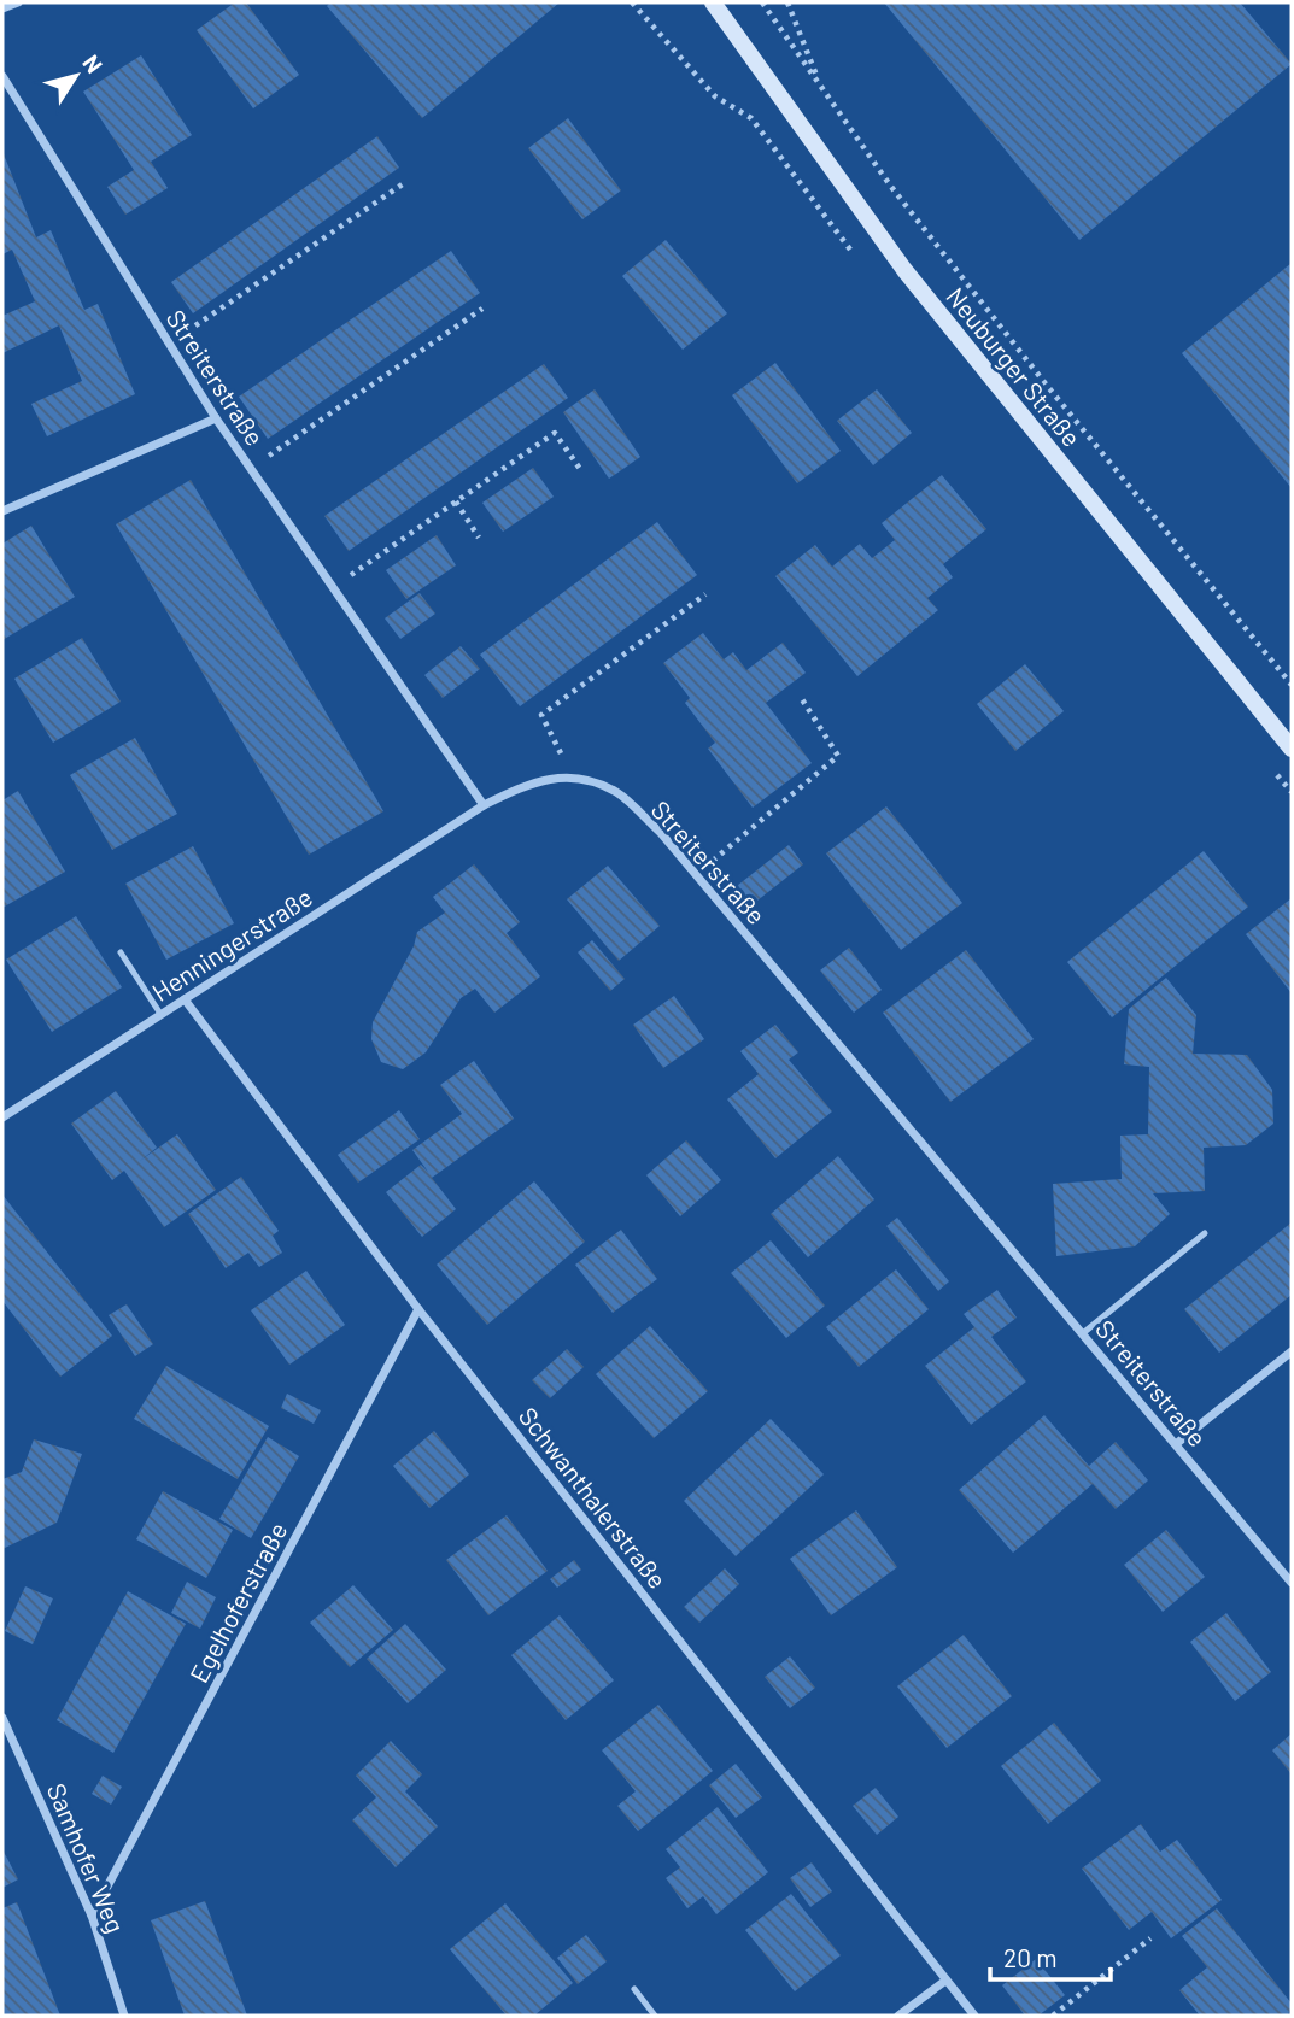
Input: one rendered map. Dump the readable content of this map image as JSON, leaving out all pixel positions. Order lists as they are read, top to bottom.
{
  "streets": {
    "main road": ["Neuburger Straße"],
    "street": [
      "Streiterstraße",
      "Henningerstraße",
      "Schwanthalerstraße",
      "Egelhoferstraße",
      "Samhofer Weg"
    ]
  },
  "crossings": [
    ["Streiterstraße", "Henningerstraße"],
    ["Henningerstraße", "Schwanthalerstraße"],
    ["Schwanthalerstraße", "Egelhoferstraße"],
    ["Egelhoferstraße", "Samhofer Weg"]
  ],
  "scale_bar": "20 m",
  "north": "top right"
}
